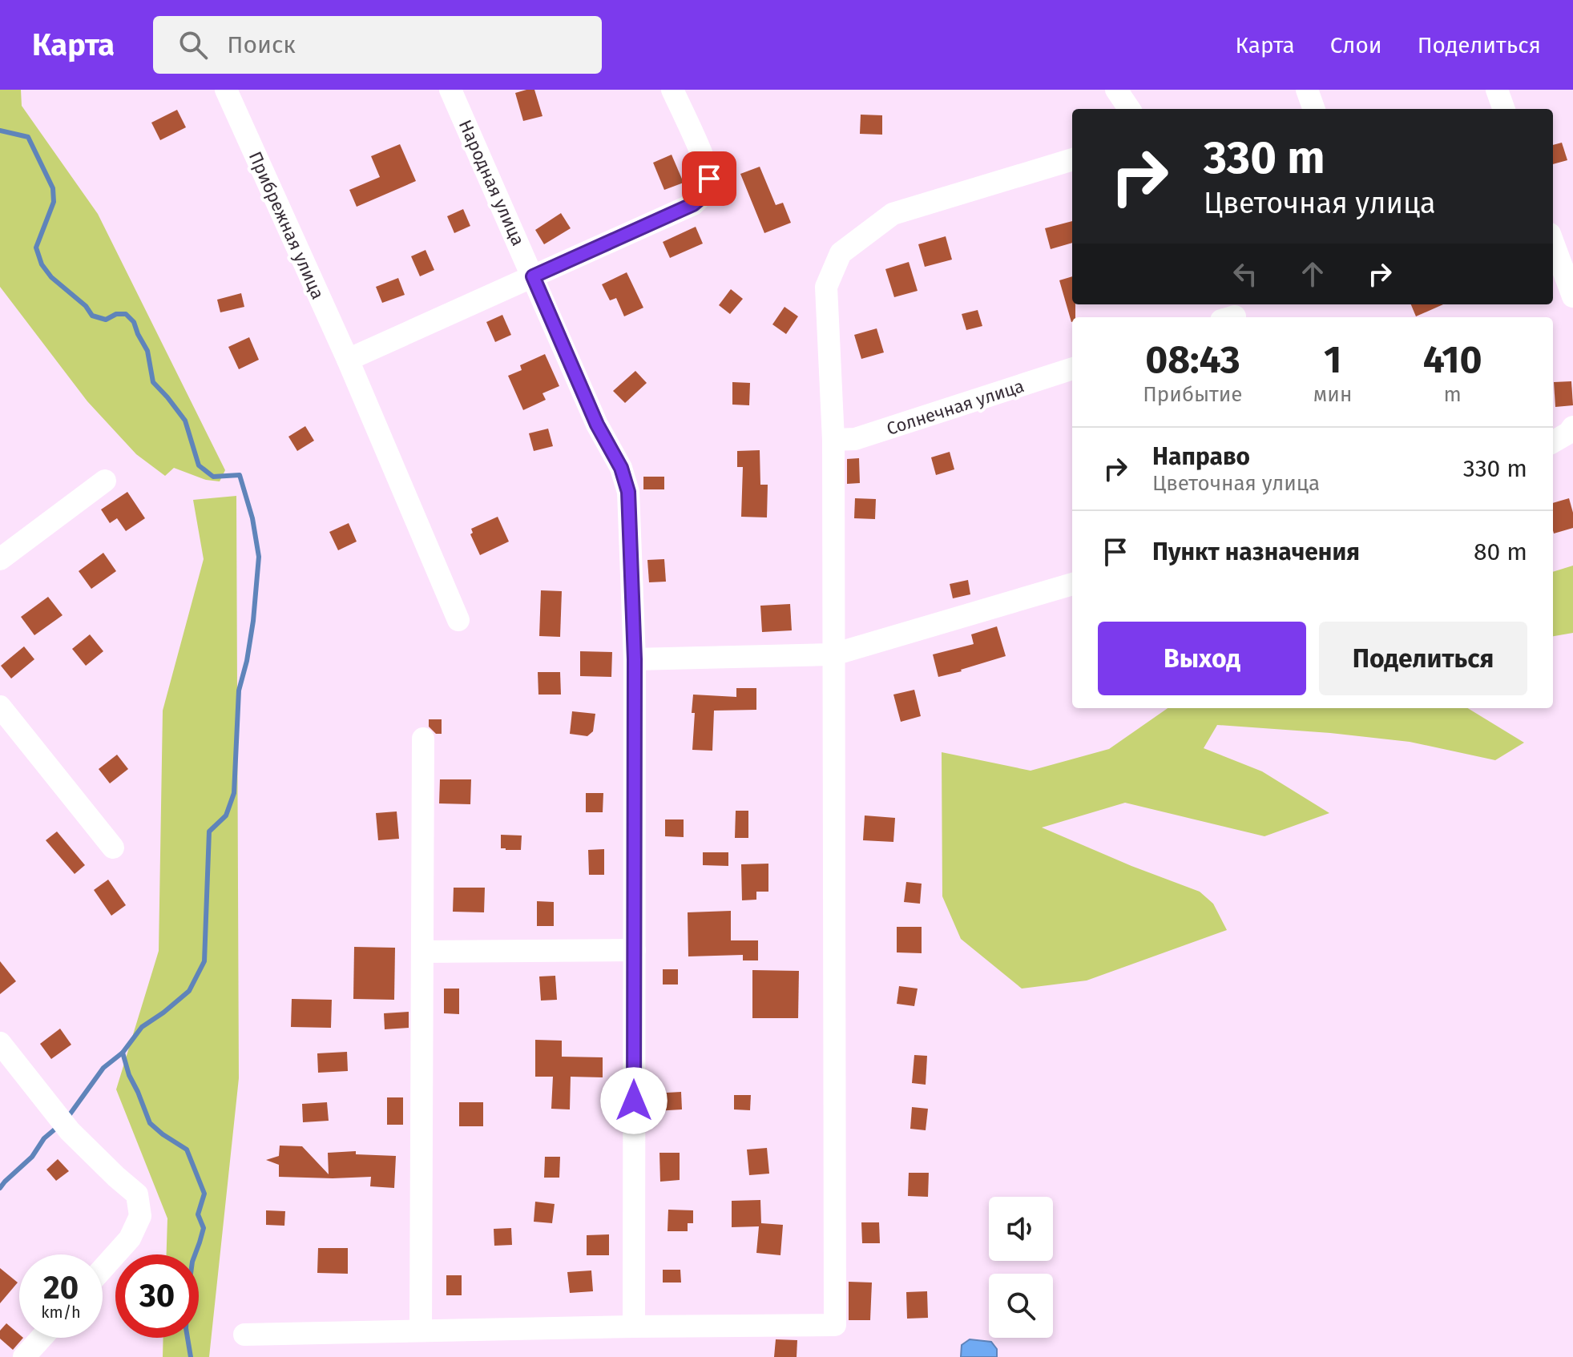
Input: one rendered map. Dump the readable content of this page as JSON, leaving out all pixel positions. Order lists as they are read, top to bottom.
{
  "streets": {
    "street": ["Народная улица", "Прибрежная улица", "Солнечная улица"]
  },
  "page": {
    "header": "Карта",
    "search": "Поиск",
    "nav": ["Карта", "Слои", "Поделиться"],
    "turn": ["330 m", "Цветочная улица"],
    "eta": [
      "08:43",
      "Прибытие",
      "1",
      "мин",
      "410",
      "m"
    ],
    "list": [
      {
        "name": "Направо",
        "note": "Цветочная улица",
        "value": "330 m"
      },
      {
        "name": "Пункт назначения",
        "value": "80 m"
      }
    ],
    "buttons": ["Выход", "Поделиться"],
    "speed": "20 km/h",
    "limit": "30"
  }
}
